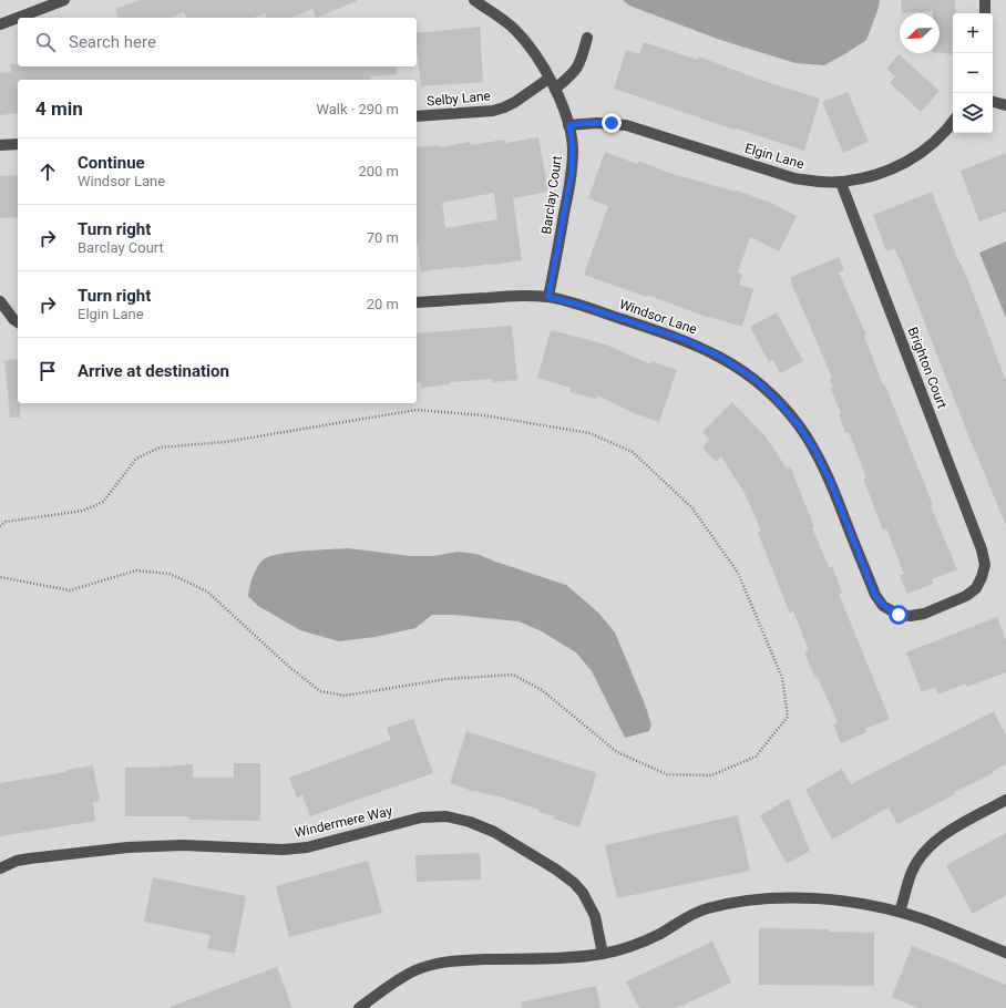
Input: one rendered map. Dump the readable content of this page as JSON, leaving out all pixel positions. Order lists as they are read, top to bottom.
{
  "streets": {
    "street": [
      "Selby Lane",
      "Elgin Lane",
      "Barclay Court",
      "Windsor Lane",
      "Brighton Court",
      "Windermere Way"
    ]
  },
  "crossings": [
    ["Selby Lane", "Barclay Court"],
    ["Elgin Lane", "Barclay Court"],
    ["Elgin Lane", "Brighton Court"],
    ["Barclay Court", "Windsor Lane"],
    ["Windsor Lane", "Brighton Court"]
  ],
  "north": "bottom left",
  "page": {
    "map_buttons": ["+", "−"],
    "search": "Search here",
    "heading": ["4 min", "Walk · 290 m"],
    "list": [
      ["Continue", "Windsor Lane", "200 m"],
      ["Turn right", "Barclay Court", "70 m"],
      ["Turn right", "Elgin Lane", "20 m"],
      "Arrive at destination"
    ]
  }
}
